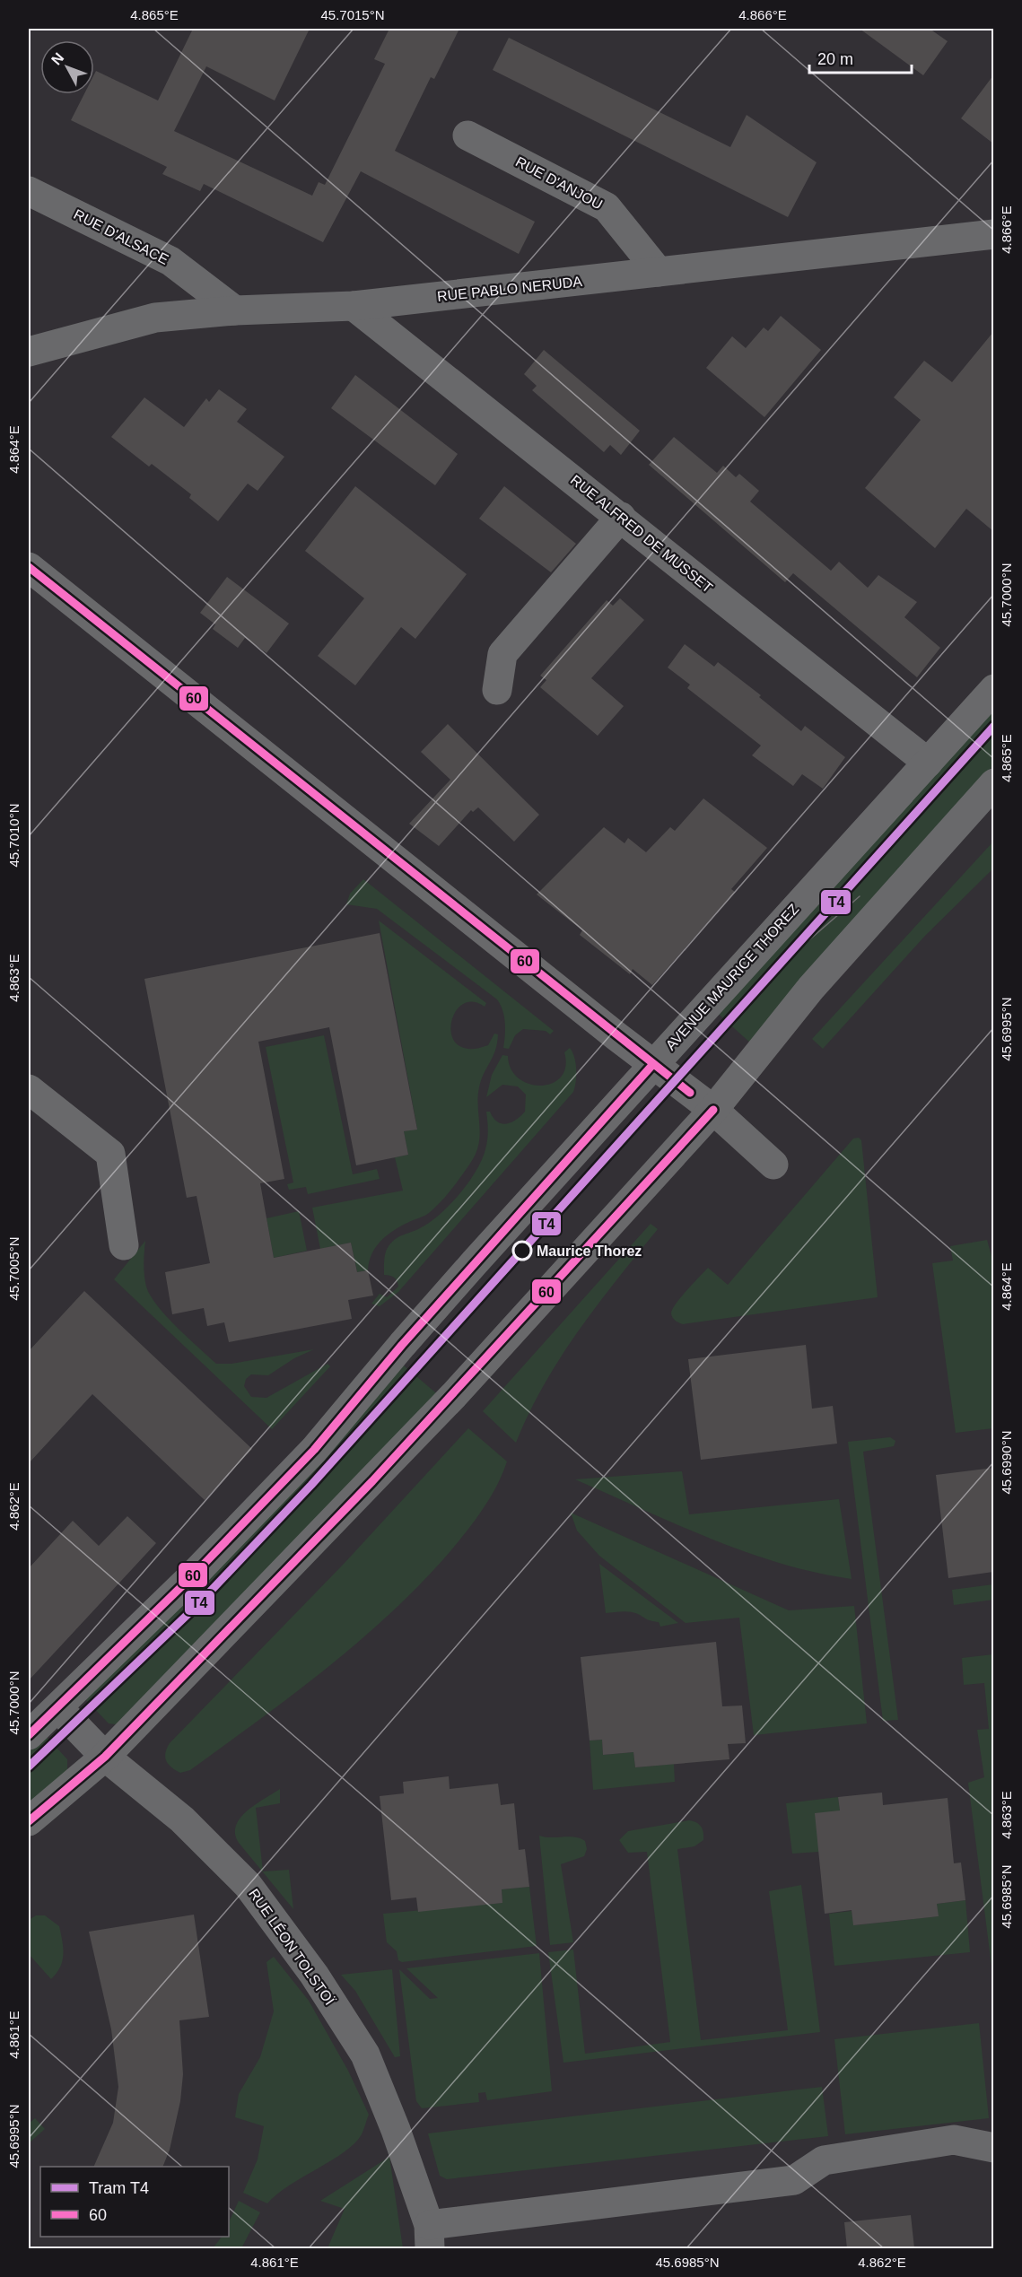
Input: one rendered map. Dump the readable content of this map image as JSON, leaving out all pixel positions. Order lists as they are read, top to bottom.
{
  "streets": {
    "street": [
      "RUE D'ANJOU",
      "RUE D'ALSACE",
      "RUE PABLO NERUDA",
      "RUE ALFRED DE MUSSET",
      "AVENUE MAURICE THOREZ",
      "RUE LÉON TOLSTOÏ"
    ]
  },
  "crossings": [
    ["RUE D'ANJOU", "RUE PABLO NERUDA"],
    ["RUE D'ALSACE", "RUE PABLO NERUDA"],
    ["RUE PABLO NERUDA", "RUE ALFRED DE MUSSET"],
    ["RUE ALFRED DE MUSSET", "AVENUE MAURICE THOREZ"],
    ["AVENUE MAURICE THOREZ", "RUE LÉON TOLSTOÏ"]
  ],
  "places": ["Maurice Thorez"],
  "lines": ["transit line 60", "tram line T4"],
  "legend": ["Tram T4", "60"],
  "scale_bar": "20 m",
  "north": "top left",
  "coordinates": [
    "4.865°E",
    "45.7015°N",
    "4.866°E",
    "4.864°E",
    "45.7000°N",
    "45.7010°N",
    "4.863°E",
    "45.6995°N",
    "45.7005°N",
    "45.6990°N",
    "4.862°E",
    "45.6985°N",
    "4.861°E"
  ]
}
